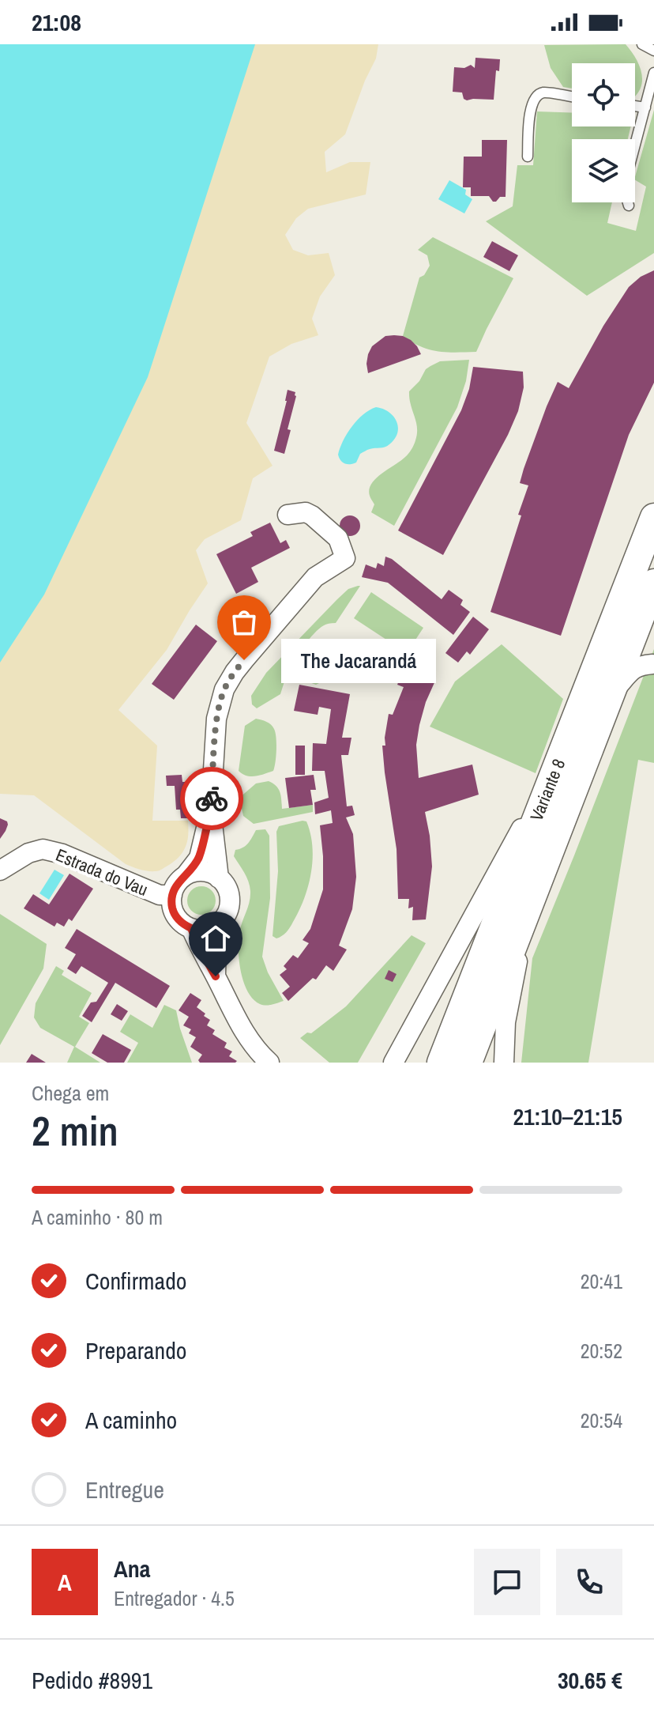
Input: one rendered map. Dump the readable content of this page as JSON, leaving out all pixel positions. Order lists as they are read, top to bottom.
{
  "streets": {
    "main road": ["Variante 8"],
    "street": ["Estrada do Vau"]
  },
  "places": ["The Jacarandá"],
  "page": {
    "status": "21:08",
    "bubble": "The Jacarandá",
    "heading": ["2 min", "Chega em", "21:10–21:15"],
    "panel": [
      "Ana",
      "Entregador · 4.5",
      "Pedido #8991",
      "30.65 €"
    ],
    "bar": "A caminho · 80 m",
    "list": [
      ["Confirmado", "20:41"],
      ["Preparando", "20:52"],
      ["A caminho", "20:54"],
      "Entregue"
    ],
    "round": "A"
  }
}
